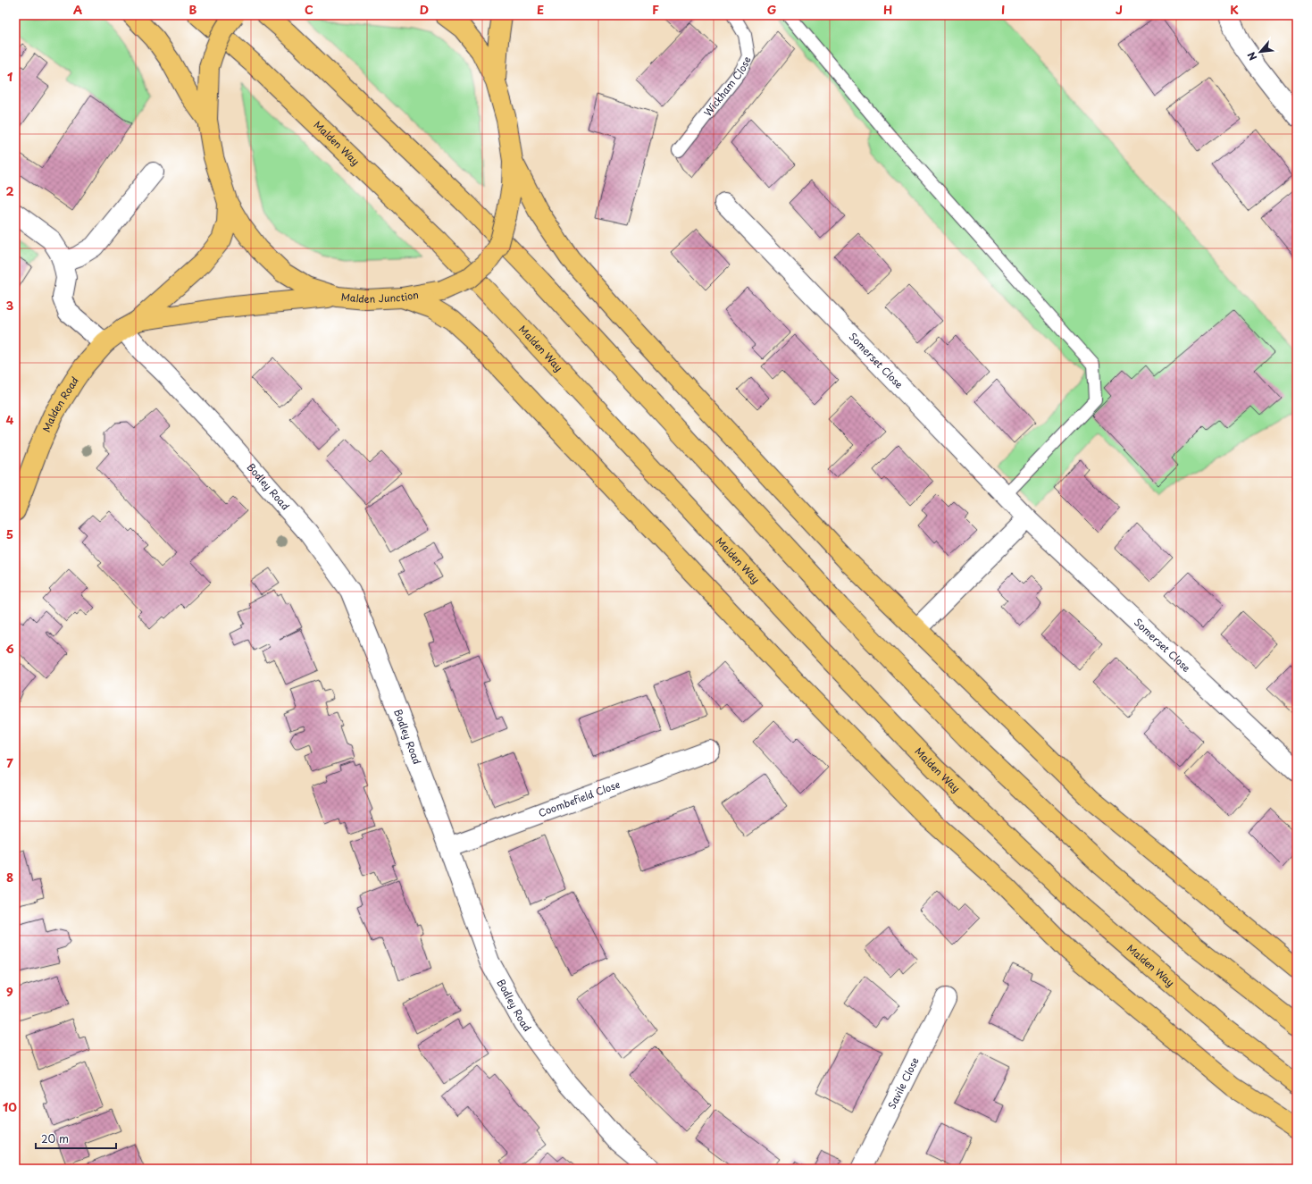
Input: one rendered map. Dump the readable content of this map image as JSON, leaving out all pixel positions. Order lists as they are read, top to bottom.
{
  "streets": {
    "main road": ["Malden Way", "Malden Junction", "Malden Road"],
    "street": [
      "Somerset Close",
      "Bodley Road",
      "Coombefield Close",
      "Savile Close"
    ],
    "lane": ["Wickham Close"]
  },
  "crossings": [
    ["Malden Junction", "Malden Road"],
    ["Malden Road", "Bodley Road"],
    ["Bodley Road", "Coombefield Close"]
  ],
  "scale_bar": "20 m",
  "north": "bottom left",
  "grid": {
    "columns": [
      "A",
      "B",
      "C",
      "D",
      "E",
      "F",
      "G",
      "H",
      "I",
      "J",
      "K"
    ],
    "rows": [
      "1",
      "2",
      "3",
      "4",
      "5",
      "6",
      "7",
      "8",
      "9",
      "10"
    ]
  }
}
